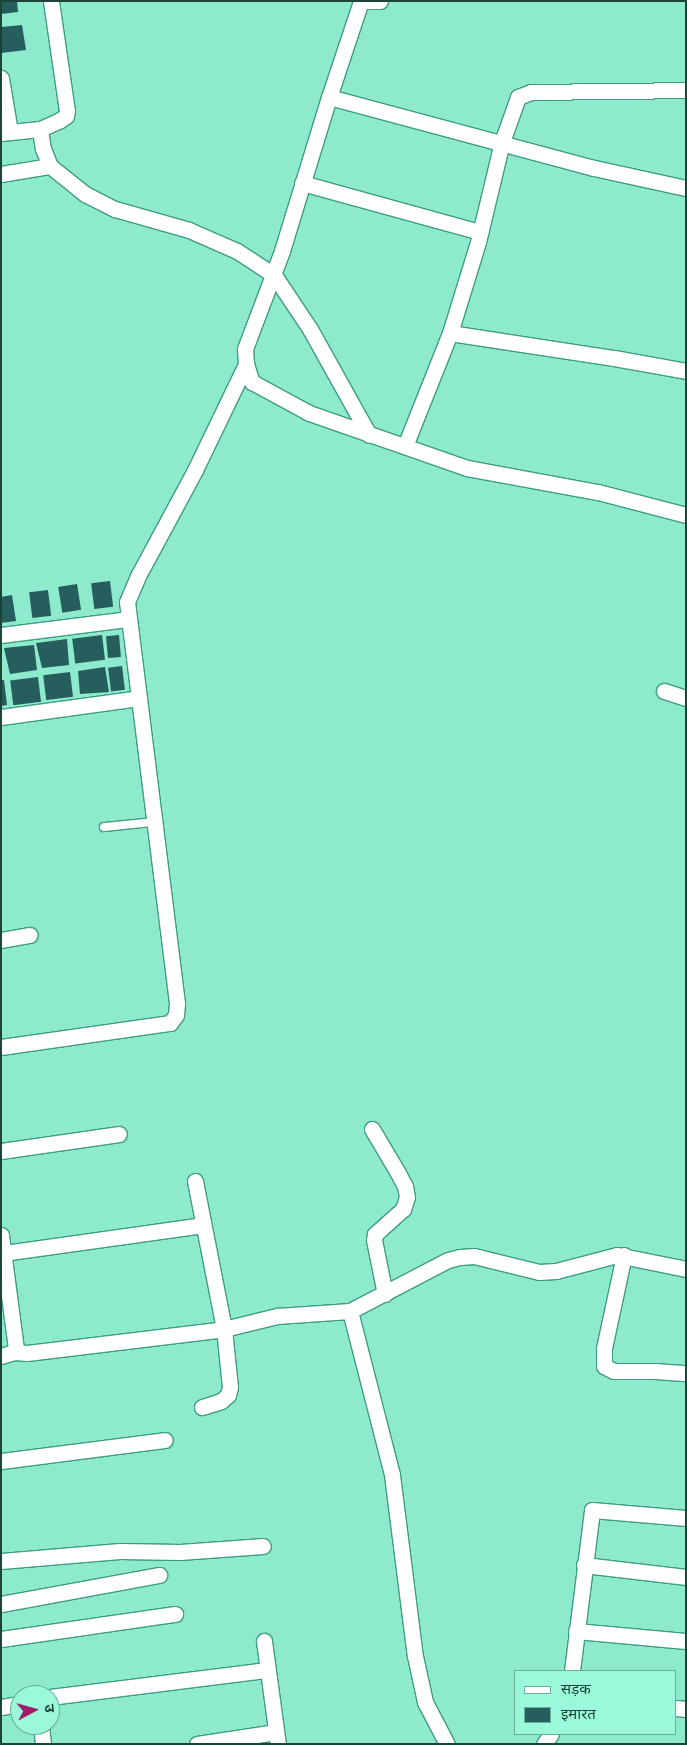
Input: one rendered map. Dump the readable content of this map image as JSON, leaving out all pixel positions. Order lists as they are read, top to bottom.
{
  "legend": ["सड़क", "इमारत"],
  "north": "right"
}
